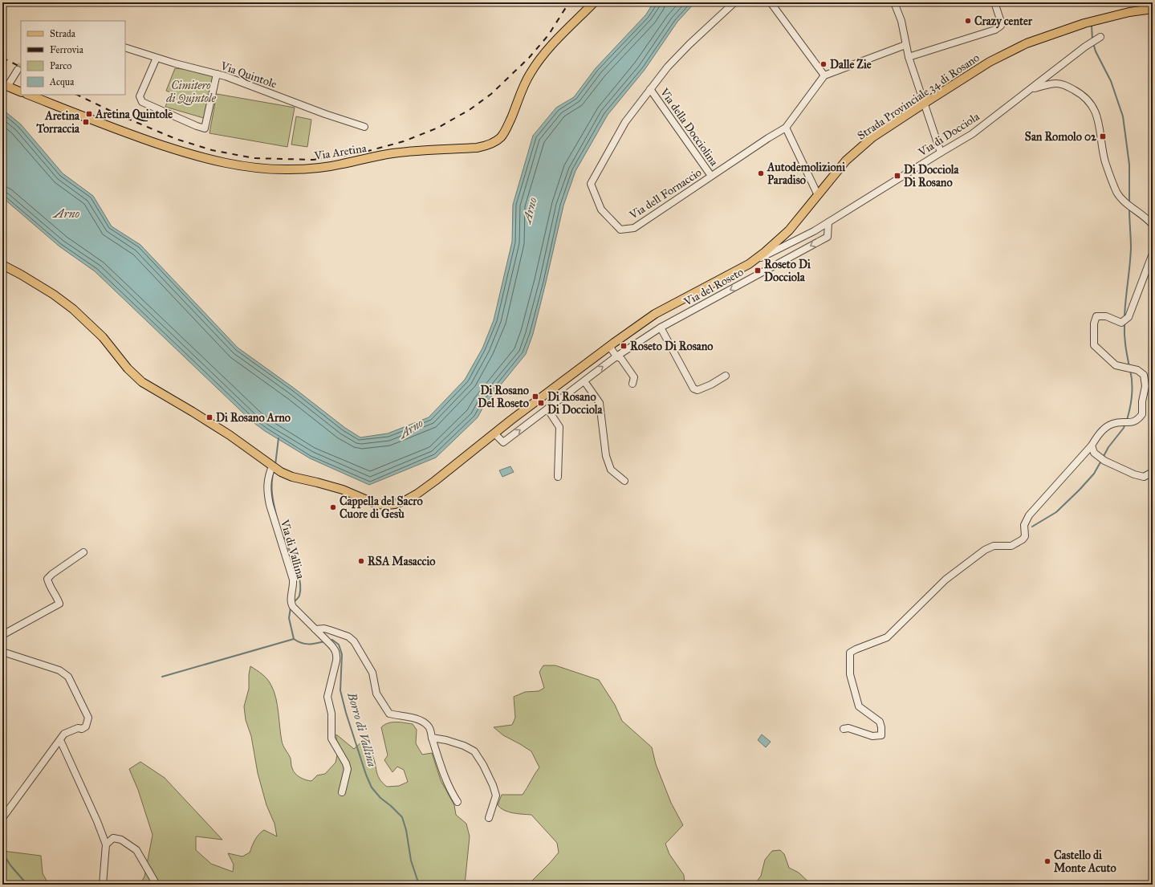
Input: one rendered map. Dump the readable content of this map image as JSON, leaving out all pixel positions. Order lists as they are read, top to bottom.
{
  "streets": {
    "main road": ["Strada Provinciale 34 di Rosano", "Via Aretina"],
    "street": [
      "Via Quintole",
      "Via della Docciolina",
      "Via di Docciola",
      "Via dell Fornaccio",
      "Via del Roseto",
      "Via di Vallina"
    ]
  },
  "crossings": [
    ["Strada Provinciale 34 di Rosano", "Via di Docciola"],
    ["Strada Provinciale 34 di Rosano", "Via del Roseto"],
    ["Strada Provinciale 34 di Rosano", "Via di Vallina"],
    ["Via della Docciolina", "Via dell Fornaccio"],
    ["Via di Docciola", "Via del Roseto"]
  ],
  "water": ["Arno", "Borro di Vallina"],
  "parks": ["Cimitero di Quintole"],
  "places": {
    "other": [
      "Crazy center",
      "Dalle Zie",
      "Autodemolizioni Paradiso",
      "Cappella del Sacro Cuore di Gesù",
      "RSA Masaccio",
      "Castello di Monte Acuto"
    ],
    "transit": [
      "Aretina Quintole",
      "Aretina Torraccia",
      "San Romolo 02",
      "Di Docciola Di Rosano",
      "Roseto Di Docciola",
      "Roseto Di Rosano",
      "Di Rosano Del Roseto",
      "Di Rosano Di Docciola",
      "Di Rosano Arno"
    ]
  },
  "legend": [
    "Strada",
    "Ferrovia",
    "Parco",
    "Acqua"
  ]
}
